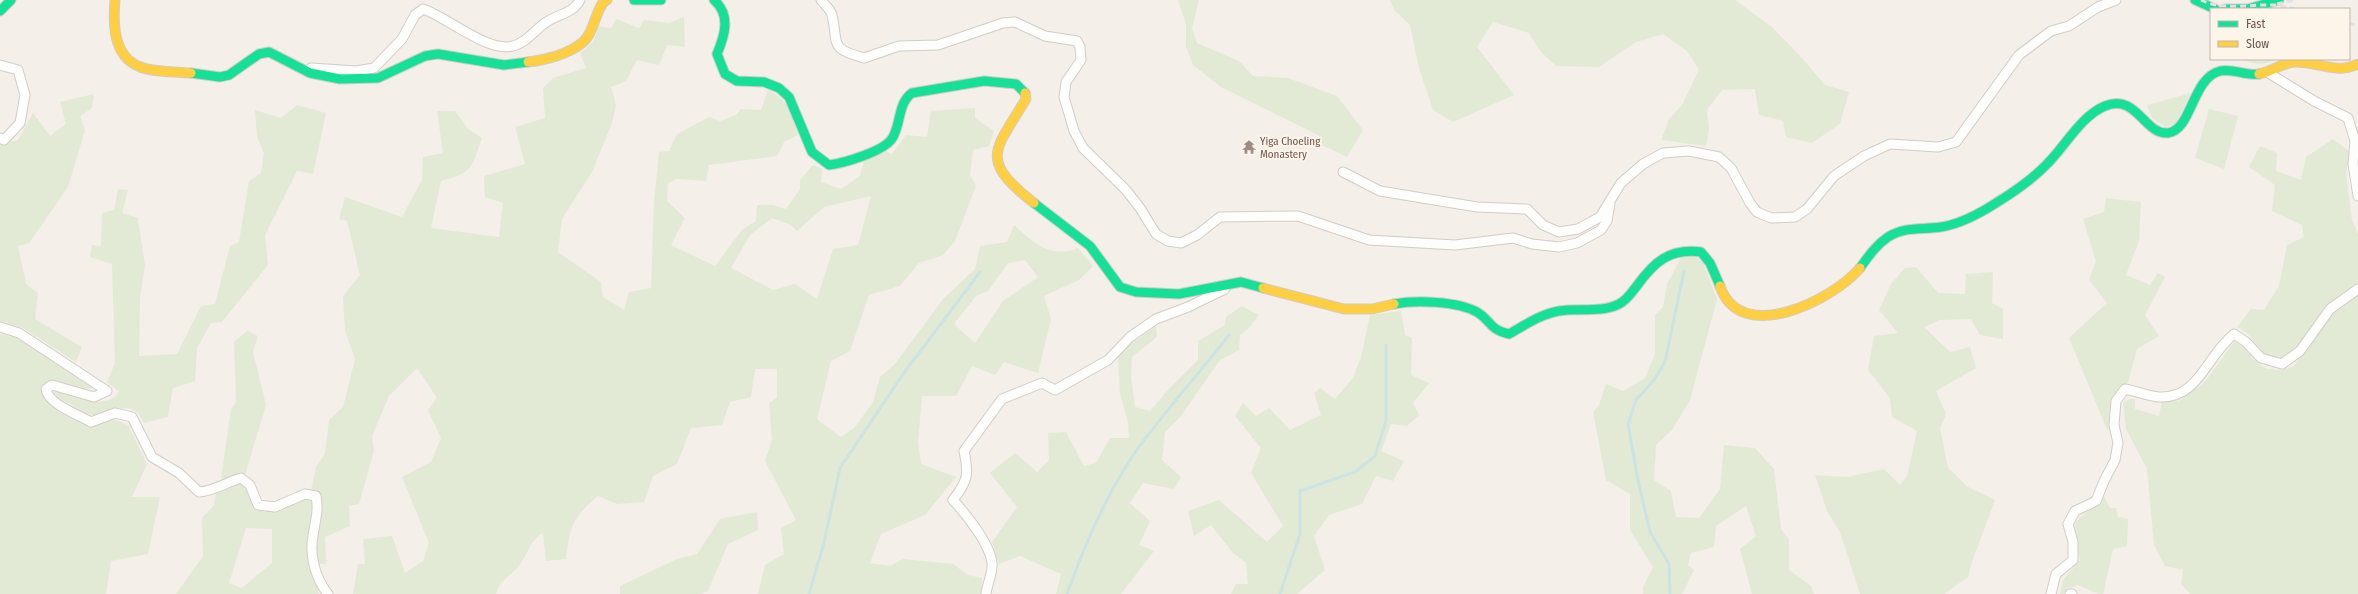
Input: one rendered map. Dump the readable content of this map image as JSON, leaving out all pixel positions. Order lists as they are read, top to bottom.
{
  "places": {
    "temple": ["Yiga Choeling Monastery"]
  },
  "legend": ["Fast", "Slow"]
}
